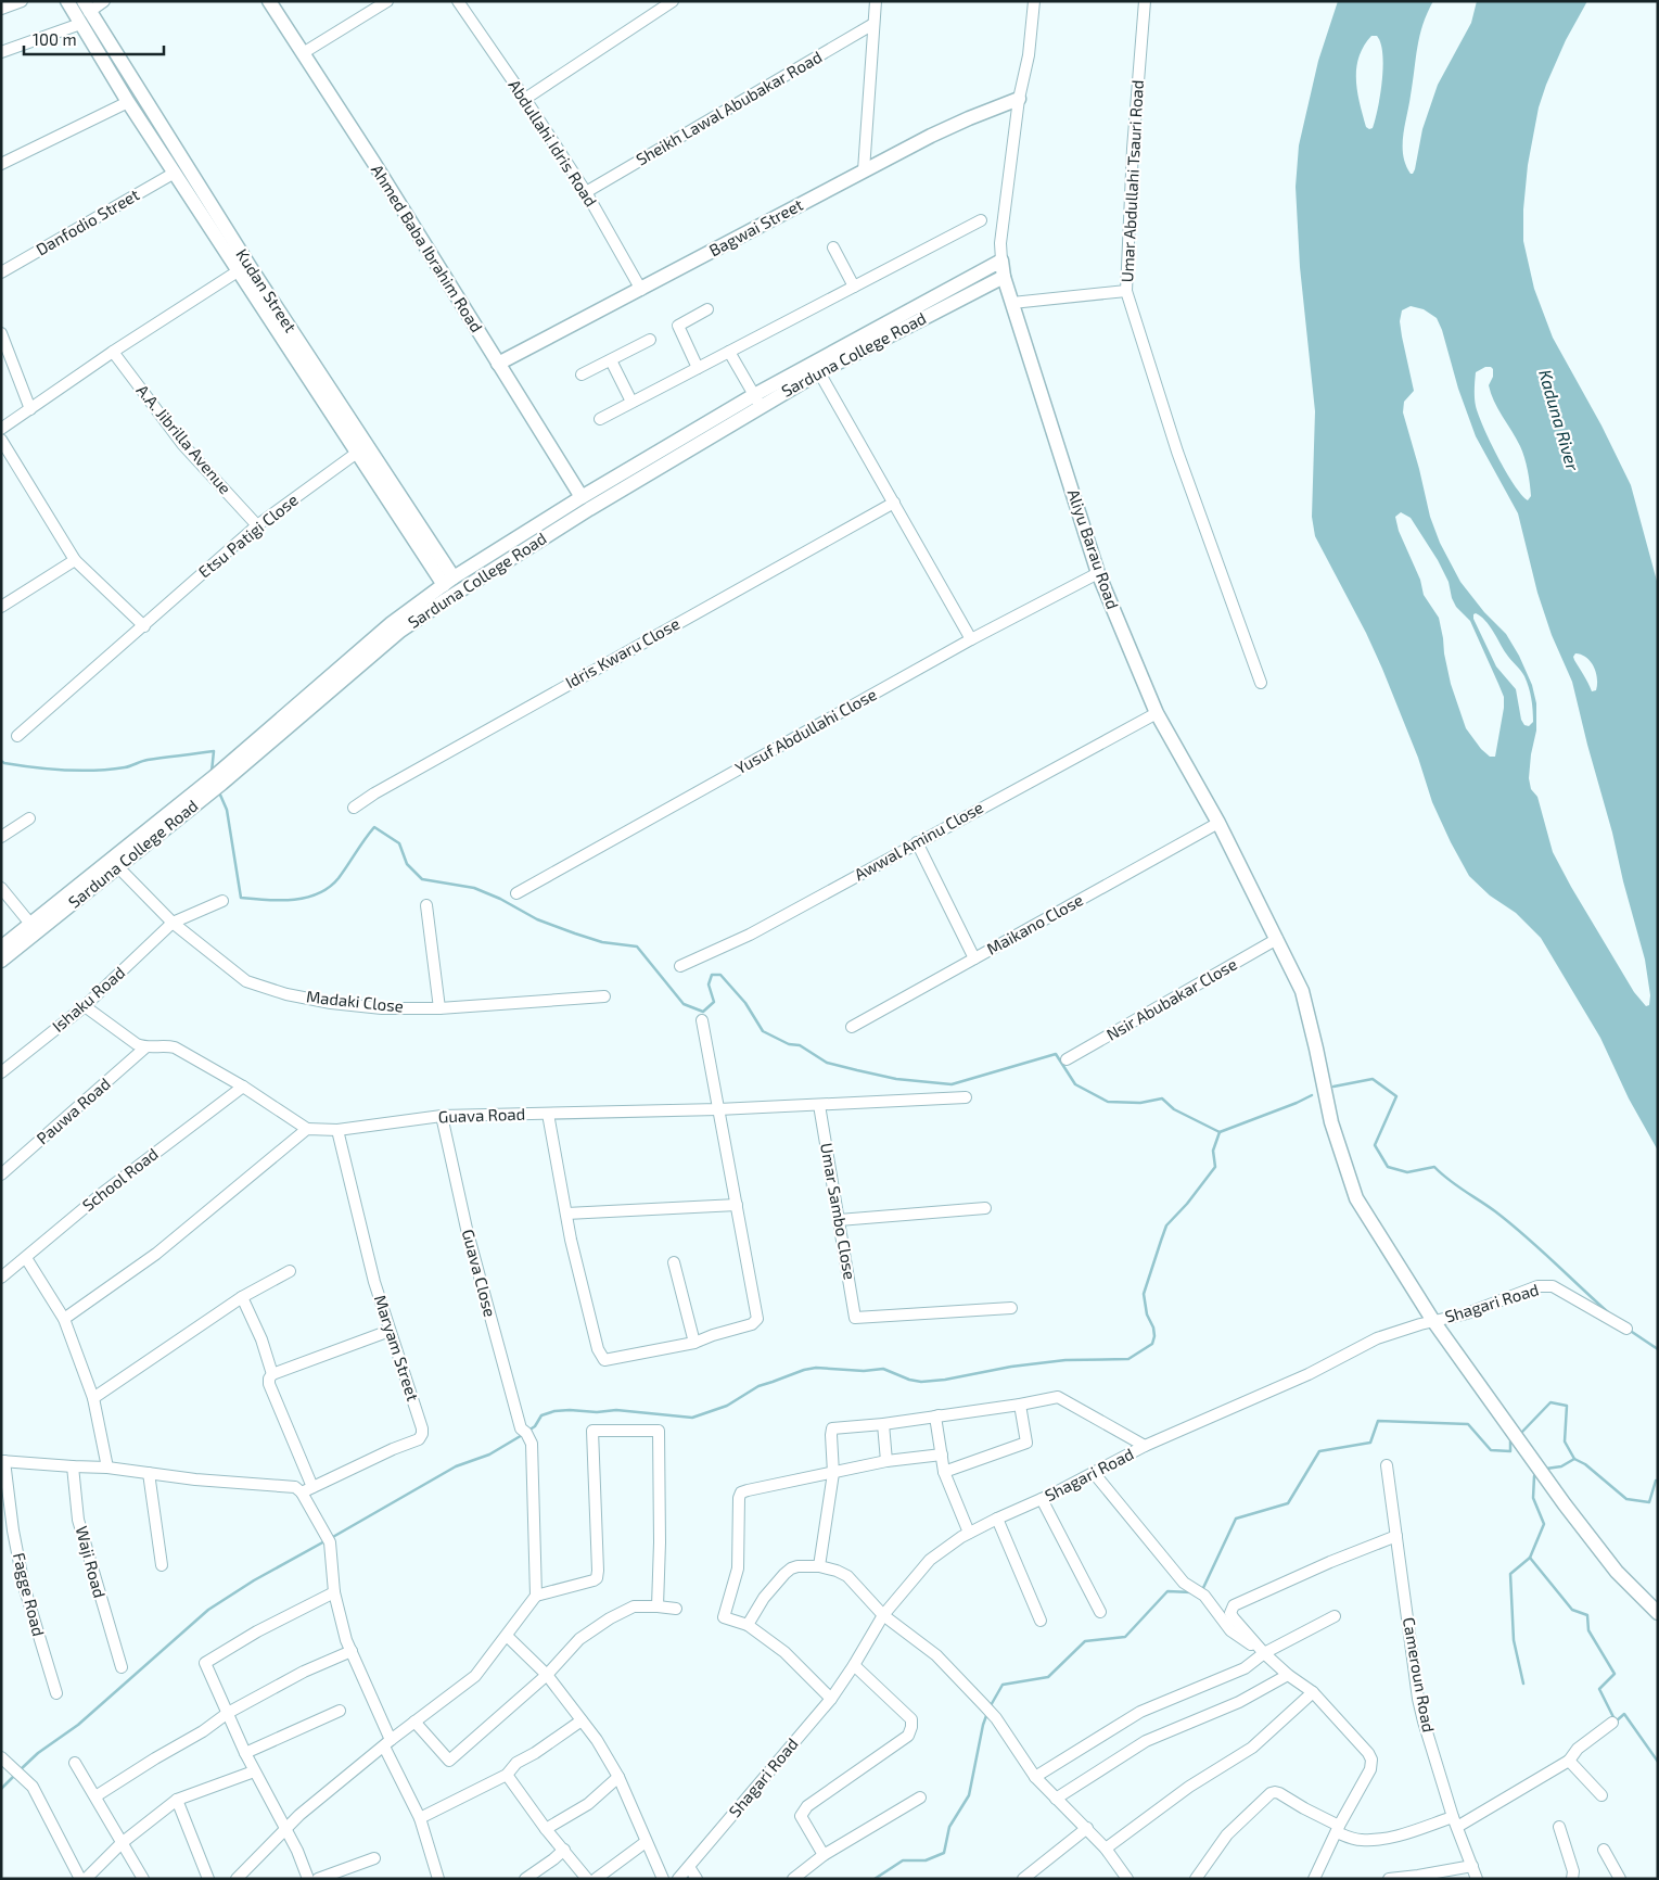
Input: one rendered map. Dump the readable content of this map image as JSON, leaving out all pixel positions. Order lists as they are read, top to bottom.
{
  "streets": {
    "street": [
      "Sheikh Lawal Abubakar Road",
      "Abdullahi Idris Road",
      "Umar Abdullahi Tsauri Road",
      "Danfodio Street",
      "Bagwai Street",
      "Ahmed Baba Ibrahim Road",
      "Kudan Street",
      "Sarduna College Road",
      "A.A. Jibrilla Avenue",
      "Etsu Patigi Close",
      "Aliyu Barau Road",
      "Idris Kwaru Close",
      "Yusuf Abdullahi Close",
      "Awwal Aminu Close",
      "Maikano Close",
      "Ishaku Road",
      "Nsir Abubakar Close",
      "Madaki Close",
      "Pauwa Road",
      "Guava Road",
      "School Road",
      "Umar Sambo Close",
      "Guava Close",
      "Shagari Road",
      "Maryam Street",
      "Waji Road",
      "Fagge Road",
      "Cameroun Road"
    ]
  },
  "crossings": [
    ["Sheikh Lawal Abubakar Road", "Abdullahi Idris Road"],
    ["Abdullahi Idris Road", "Bagwai Street"],
    ["Bagwai Street", "Ahmed Baba Ibrahim Road"],
    ["Ahmed Baba Ibrahim Road", "Sarduna College Road"],
    ["Kudan Street", "Sarduna College Road"],
    ["Sarduna College Road", "Aliyu Barau Road"],
    ["Sarduna College Road", "Madaki Close"],
    ["A.A. Jibrilla Avenue", "Etsu Patigi Close"],
    ["Aliyu Barau Road", "Yusuf Abdullahi Close"],
    ["Aliyu Barau Road", "Awwal Aminu Close"],
    ["Aliyu Barau Road", "Maikano Close"],
    ["Aliyu Barau Road", "Nsir Abubakar Close"],
    ["Aliyu Barau Road", "Shagari Road"],
    ["Ishaku Road", "Madaki Close"],
    ["Guava Road", "Umar Sambo Close"],
    ["Guava Road", "Guava Close"],
    ["Guava Road", "Maryam Street"]
  ],
  "water": ["Kaduna River"],
  "scale_bar": "100 m"
}
